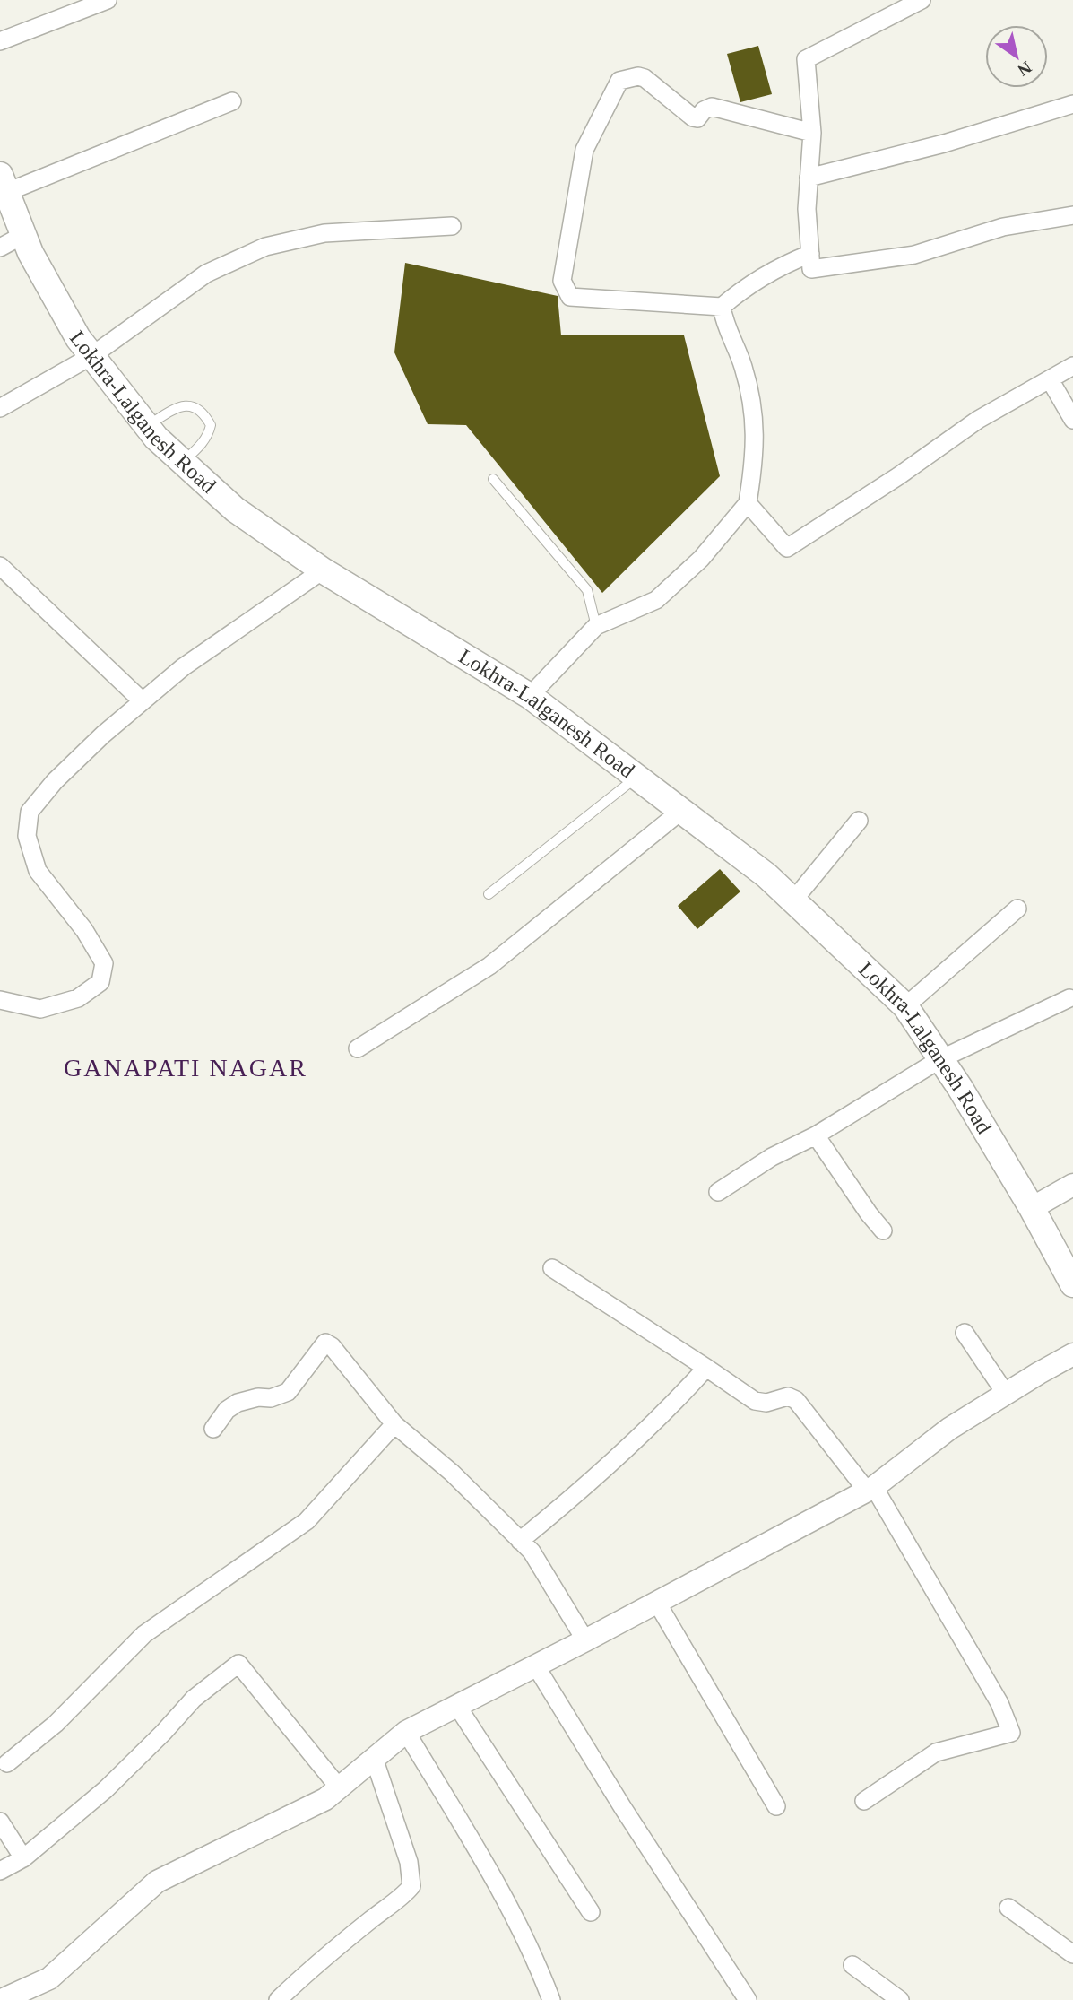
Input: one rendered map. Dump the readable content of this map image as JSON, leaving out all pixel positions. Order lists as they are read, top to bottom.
{
  "streets": {
    "main road": ["Lokhra-Lalganesh Road"]
  },
  "districts": ["GANAPATI NAGAR"],
  "north": "bottom right"
}
